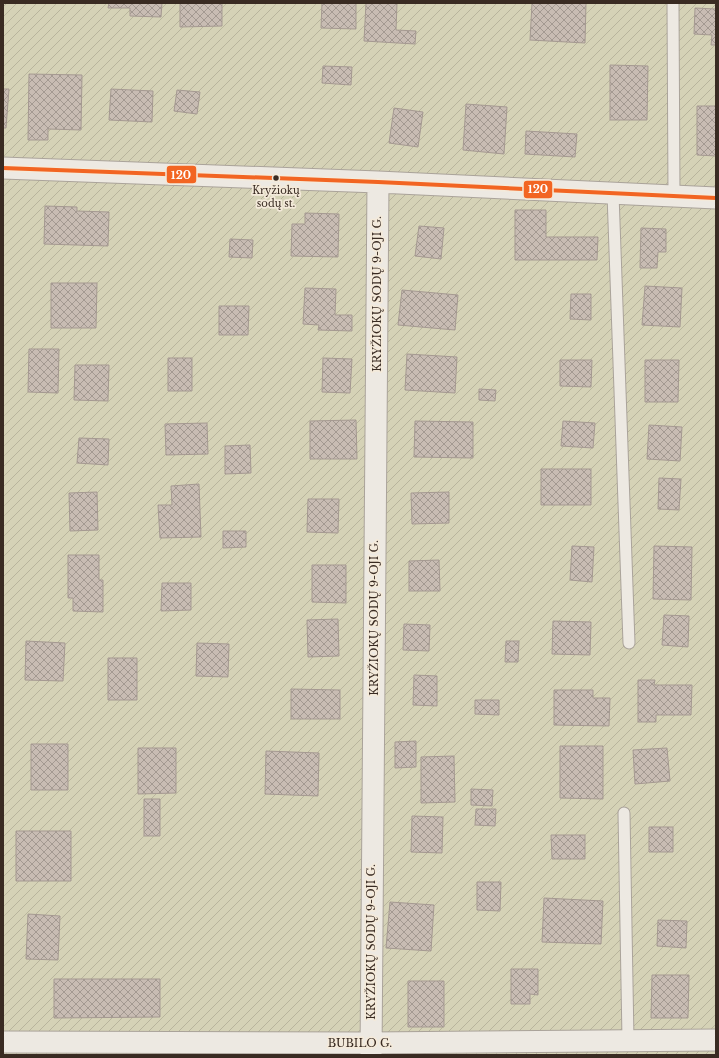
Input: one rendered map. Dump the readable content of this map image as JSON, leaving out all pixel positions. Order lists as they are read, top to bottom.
{
  "streets": {
    "street": ["KRYŽIOKŲ SODŲ 9-OJI G.", "BUBILO G."]
  },
  "crossings": [
    ["KRYŽIOKŲ SODŲ 9-OJI G.", "BUBILO G."]
  ],
  "places": ["Kryžiokų sodų st."],
  "lines": ["transit line 120"]
}
